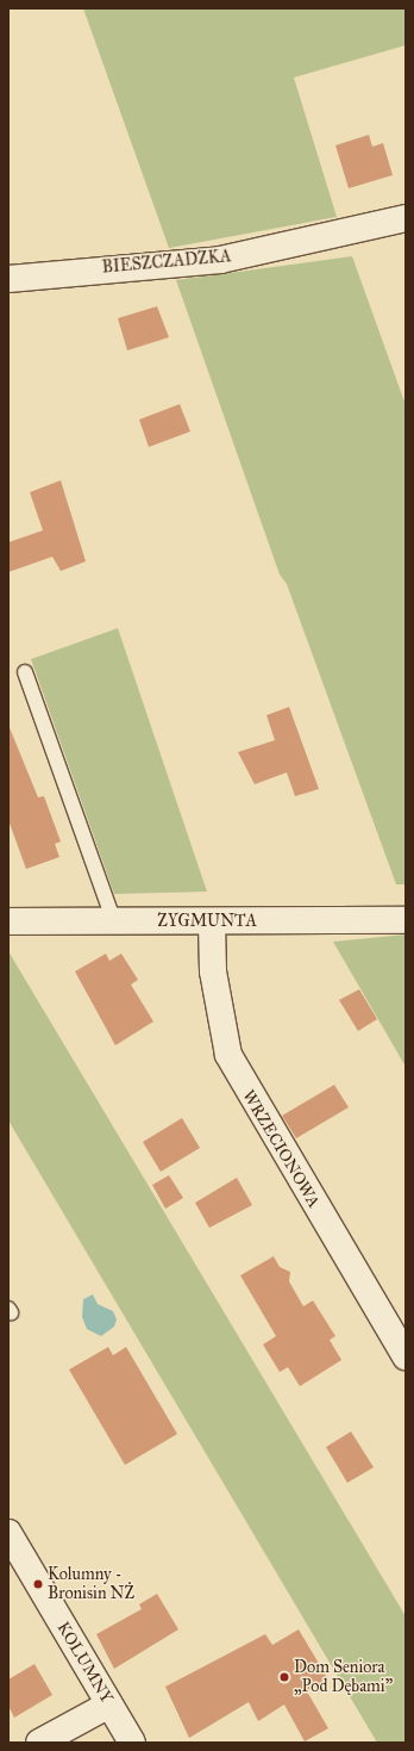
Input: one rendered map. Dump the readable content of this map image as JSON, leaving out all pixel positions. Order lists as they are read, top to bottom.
{
  "streets": {
    "street": [
      "BIESZCZADZKA",
      "ZYGMUNTA",
      "WRZECIONOWA",
      "KOLUMNY"
    ]
  },
  "crossings": [
    ["ZYGMUNTA", "WRZECIONOWA"]
  ],
  "places": ["Kolumny - Bronisin NŻ", "Dom Seniora „Pod Dębami”"]
}
